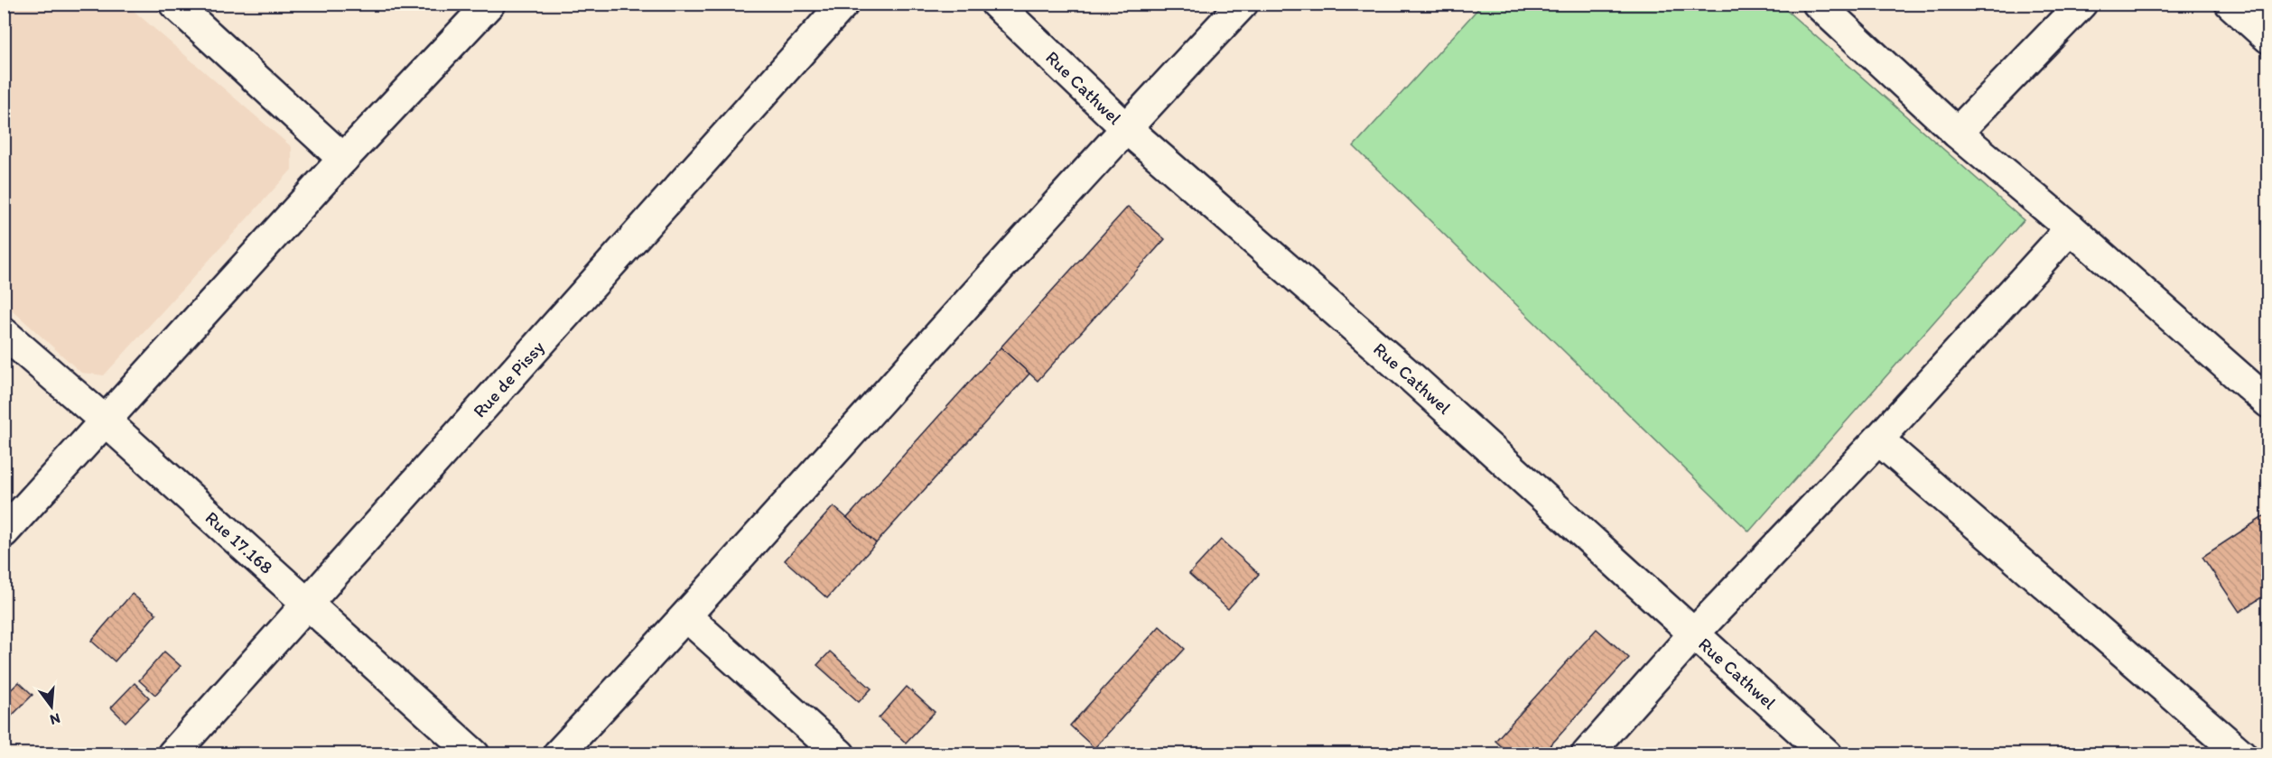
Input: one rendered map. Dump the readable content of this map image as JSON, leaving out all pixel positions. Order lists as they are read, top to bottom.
{
  "streets": {
    "street": ["Rue Cathwel", "Rue de Pissy", "Rue 17.168"]
  },
  "crossings": [
    ["Rue de Pissy", "Rue 17.168"]
  ],
  "north": "bottom"
}
